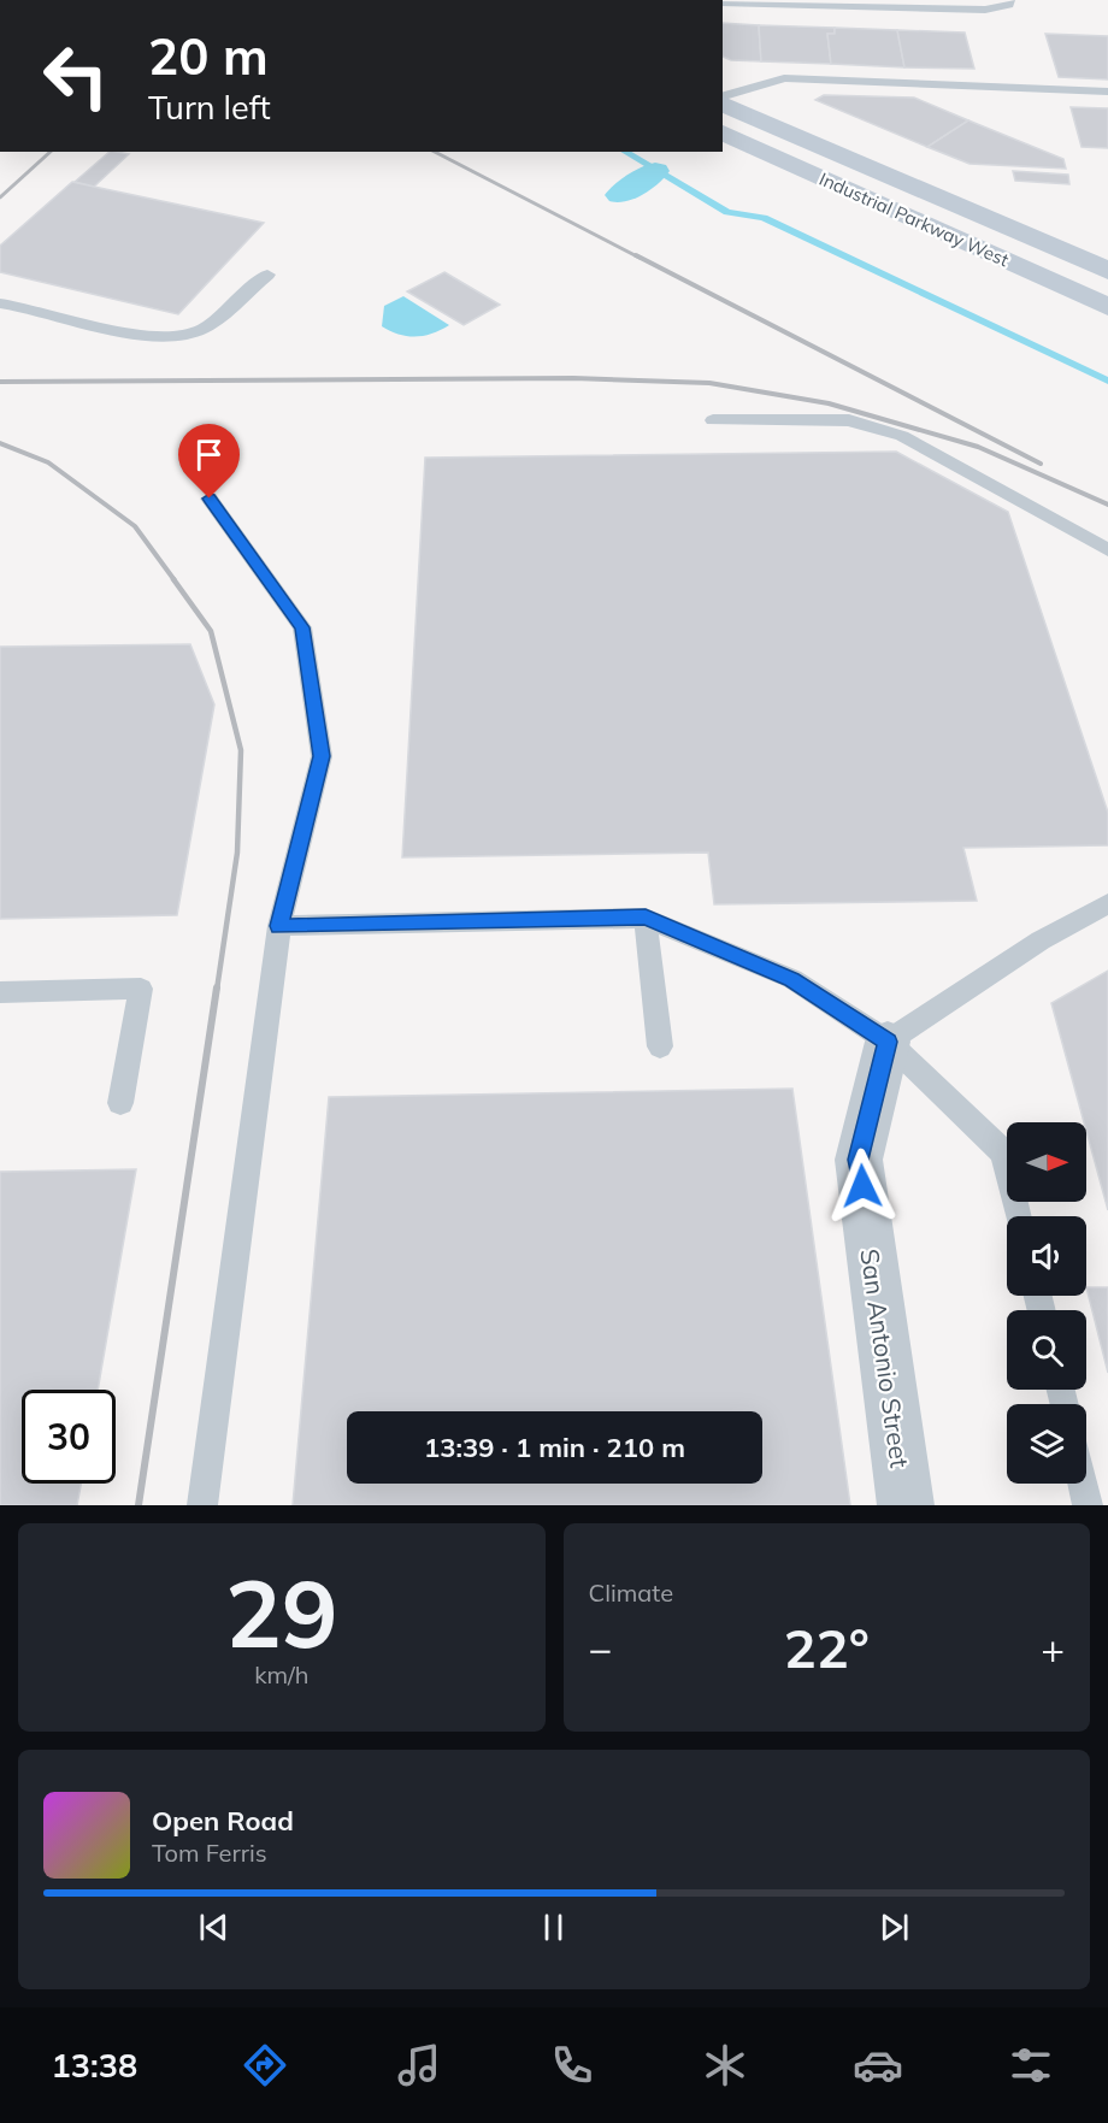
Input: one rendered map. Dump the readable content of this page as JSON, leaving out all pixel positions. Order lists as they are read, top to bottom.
{
  "streets": {
    "main road": ["Industrial Parkway West"],
    "street": ["San Antonio Street"]
  },
  "north": "right",
  "page": {
    "turn": ["20 m", "Turn left"],
    "limit": "30",
    "trip": "13:39 · 1 min · 210 m",
    "tile": [
      ["29", "km/h"],
      "Climate"
    ],
    "heat": ["−", "22°", "+"],
    "song": ["Open Road", "Tom Ferris"],
    "tabs": "13:38"
  }
}
